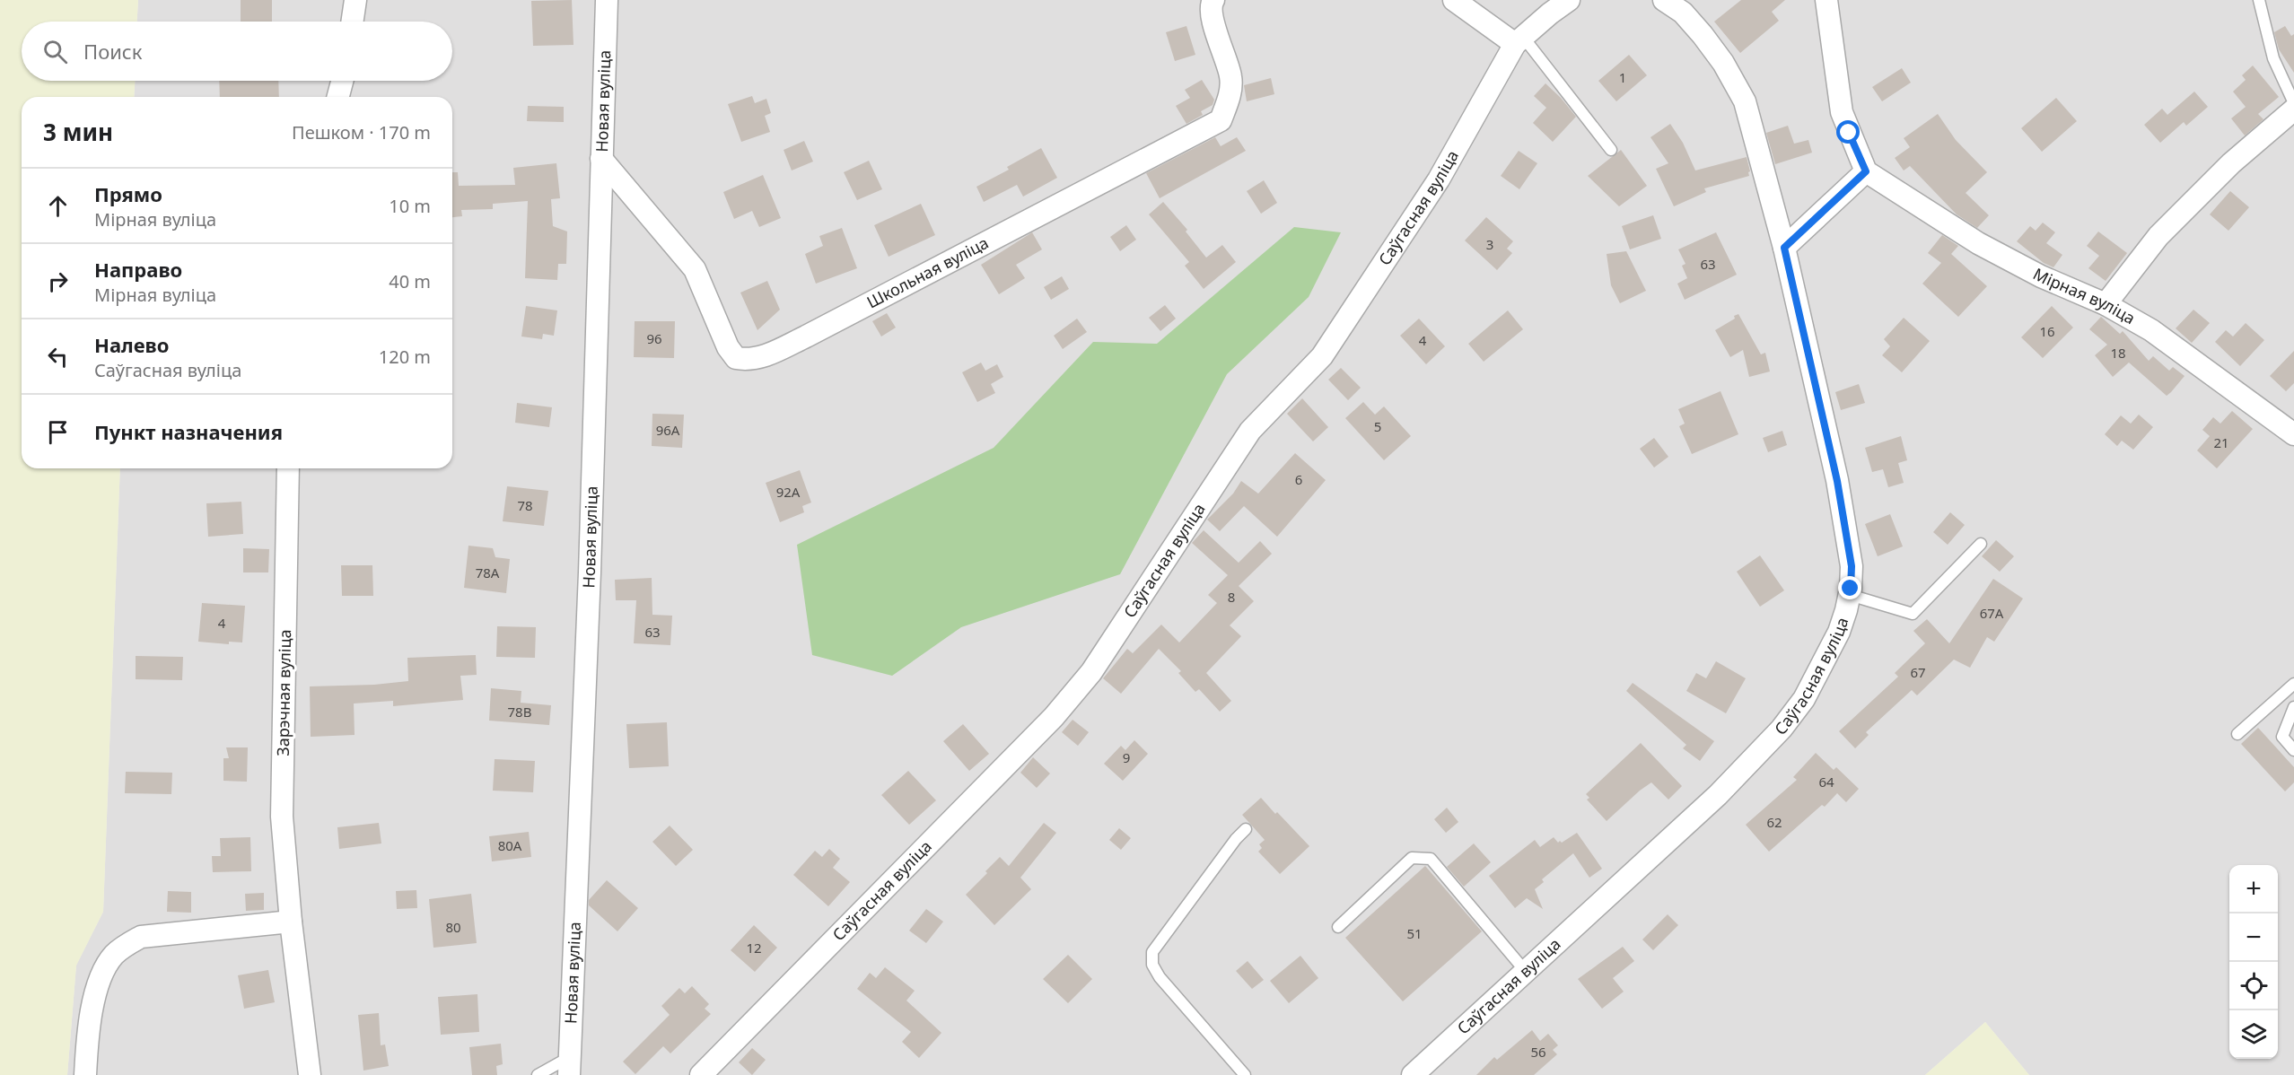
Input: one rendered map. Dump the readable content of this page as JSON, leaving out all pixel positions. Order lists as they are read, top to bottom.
{
  "streets": {
    "street": [
      "Новая вуліца",
      "Саўгасная вуліца",
      "Школьная вуліца",
      "Мірная вуліца",
      "Зарэчная вуліца"
    ]
  },
  "crossings": [
    ["Новая вуліца", "Школьная вуліца"]
  ],
  "house_numbers": [
    "1",
    "3",
    "63",
    "16",
    "96",
    "4",
    "18",
    "5",
    "96А",
    "21",
    "6",
    "92А",
    "78",
    "78А",
    "8",
    "67А",
    "4",
    "63",
    "67",
    "78В",
    "9",
    "64",
    "62",
    "80А",
    "80",
    "51",
    "12",
    "56"
  ],
  "page": {
    "search": "Поиск",
    "heading": ["3 мин", "Пешком · 170 m"],
    "list": [
      ["Прямо", "Мірная вуліца", "10 m"],
      ["Направо", "Мірная вуліца", "40 m"],
      ["Налево", "Саўгасная вуліца", "120 m"],
      "Пункт назначения"
    ],
    "map_buttons": ["+", "−"]
  }
}
